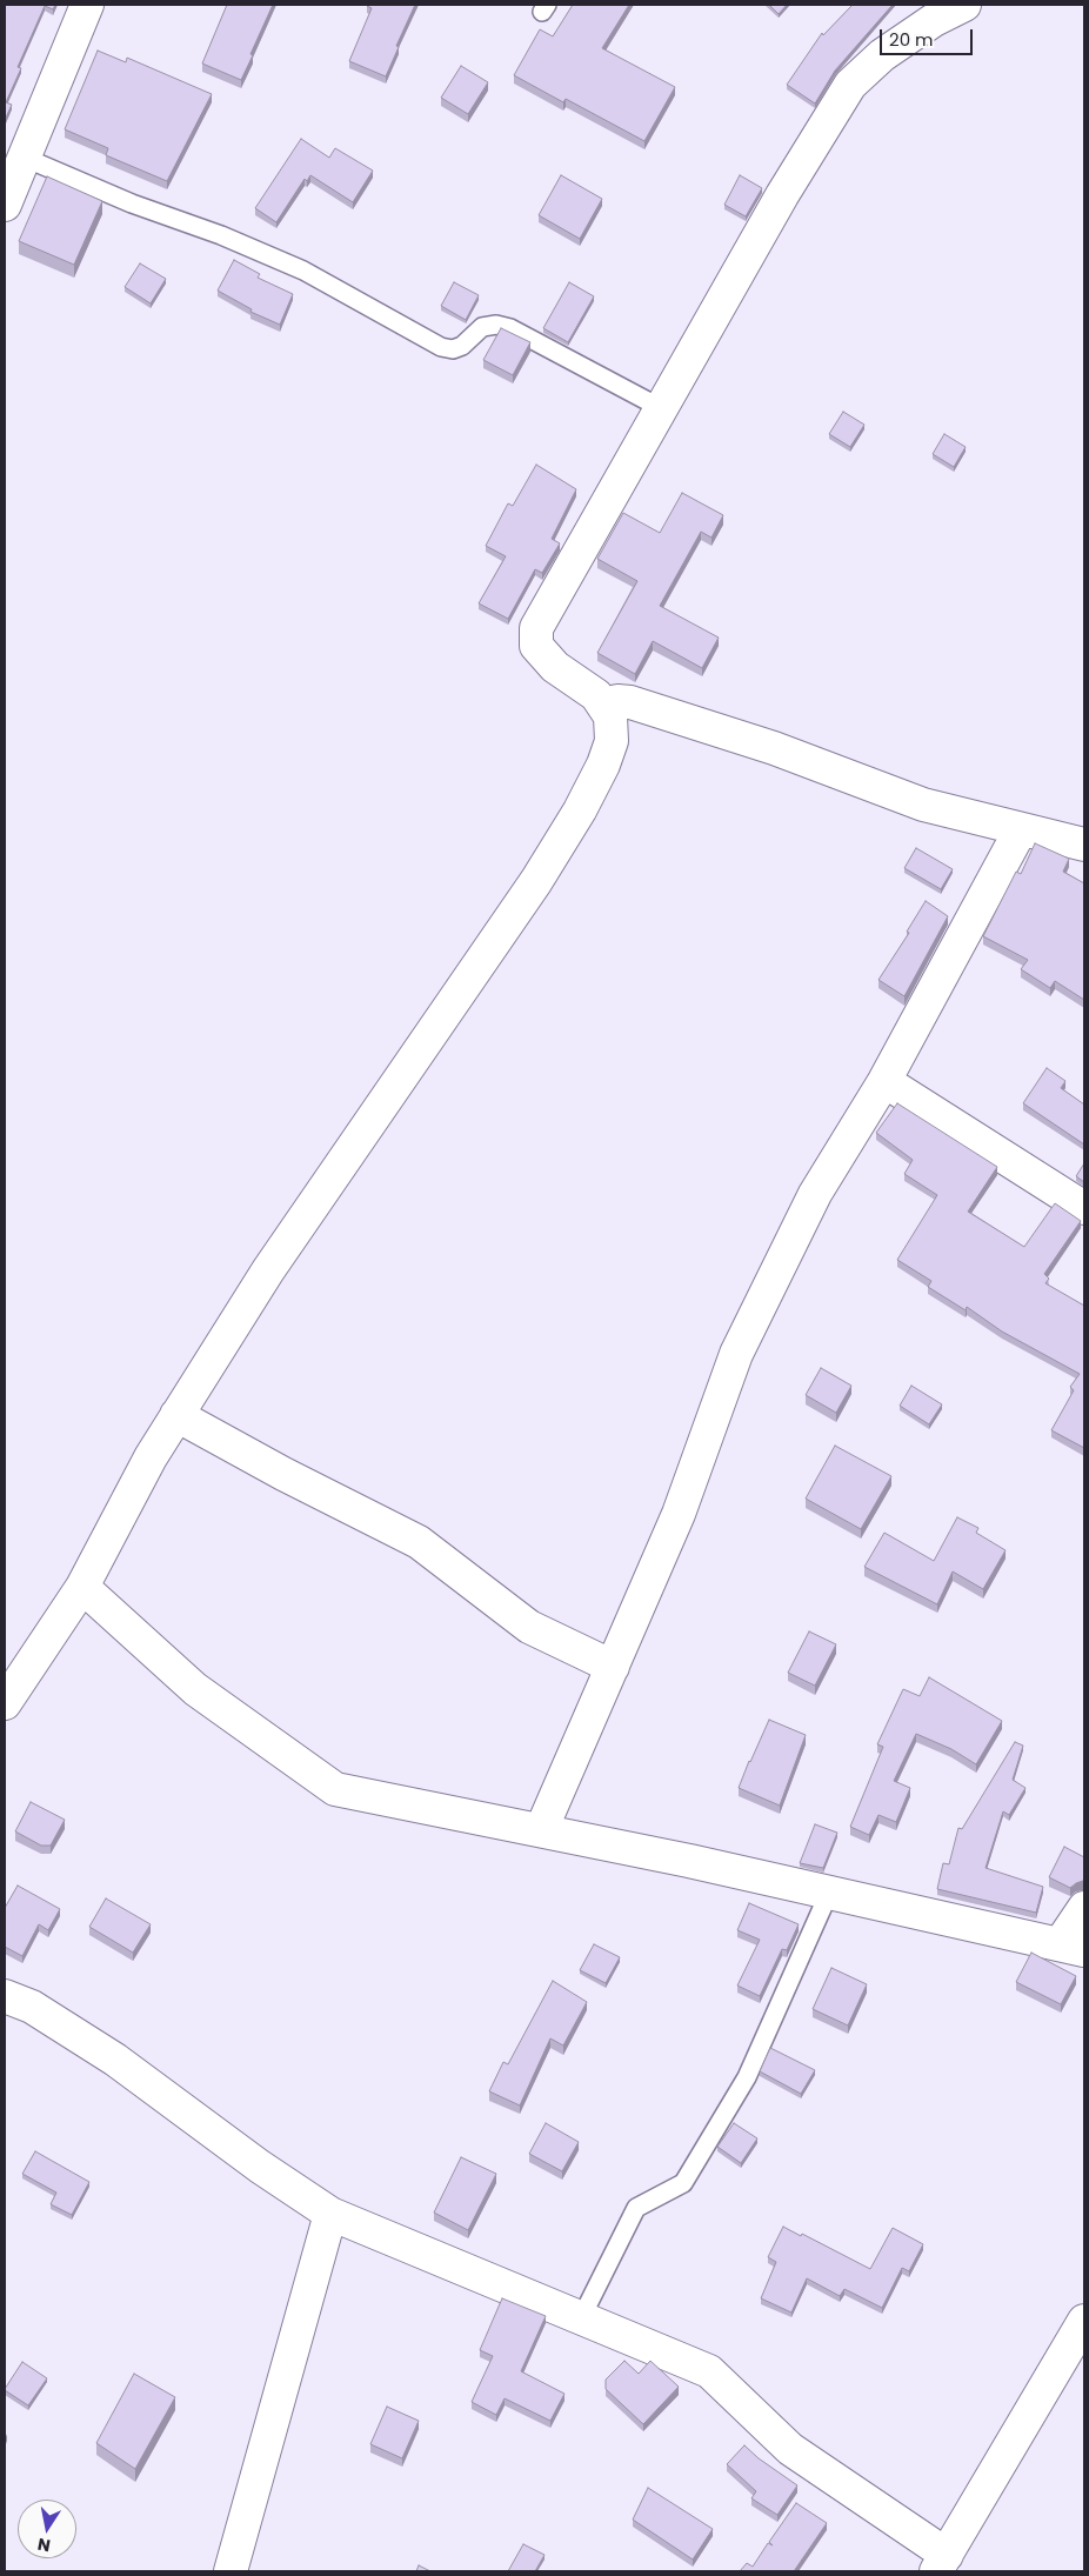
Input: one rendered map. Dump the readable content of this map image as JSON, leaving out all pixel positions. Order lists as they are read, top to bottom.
{
  "scale_bar": "20 m",
  "north": "bottom"
}
